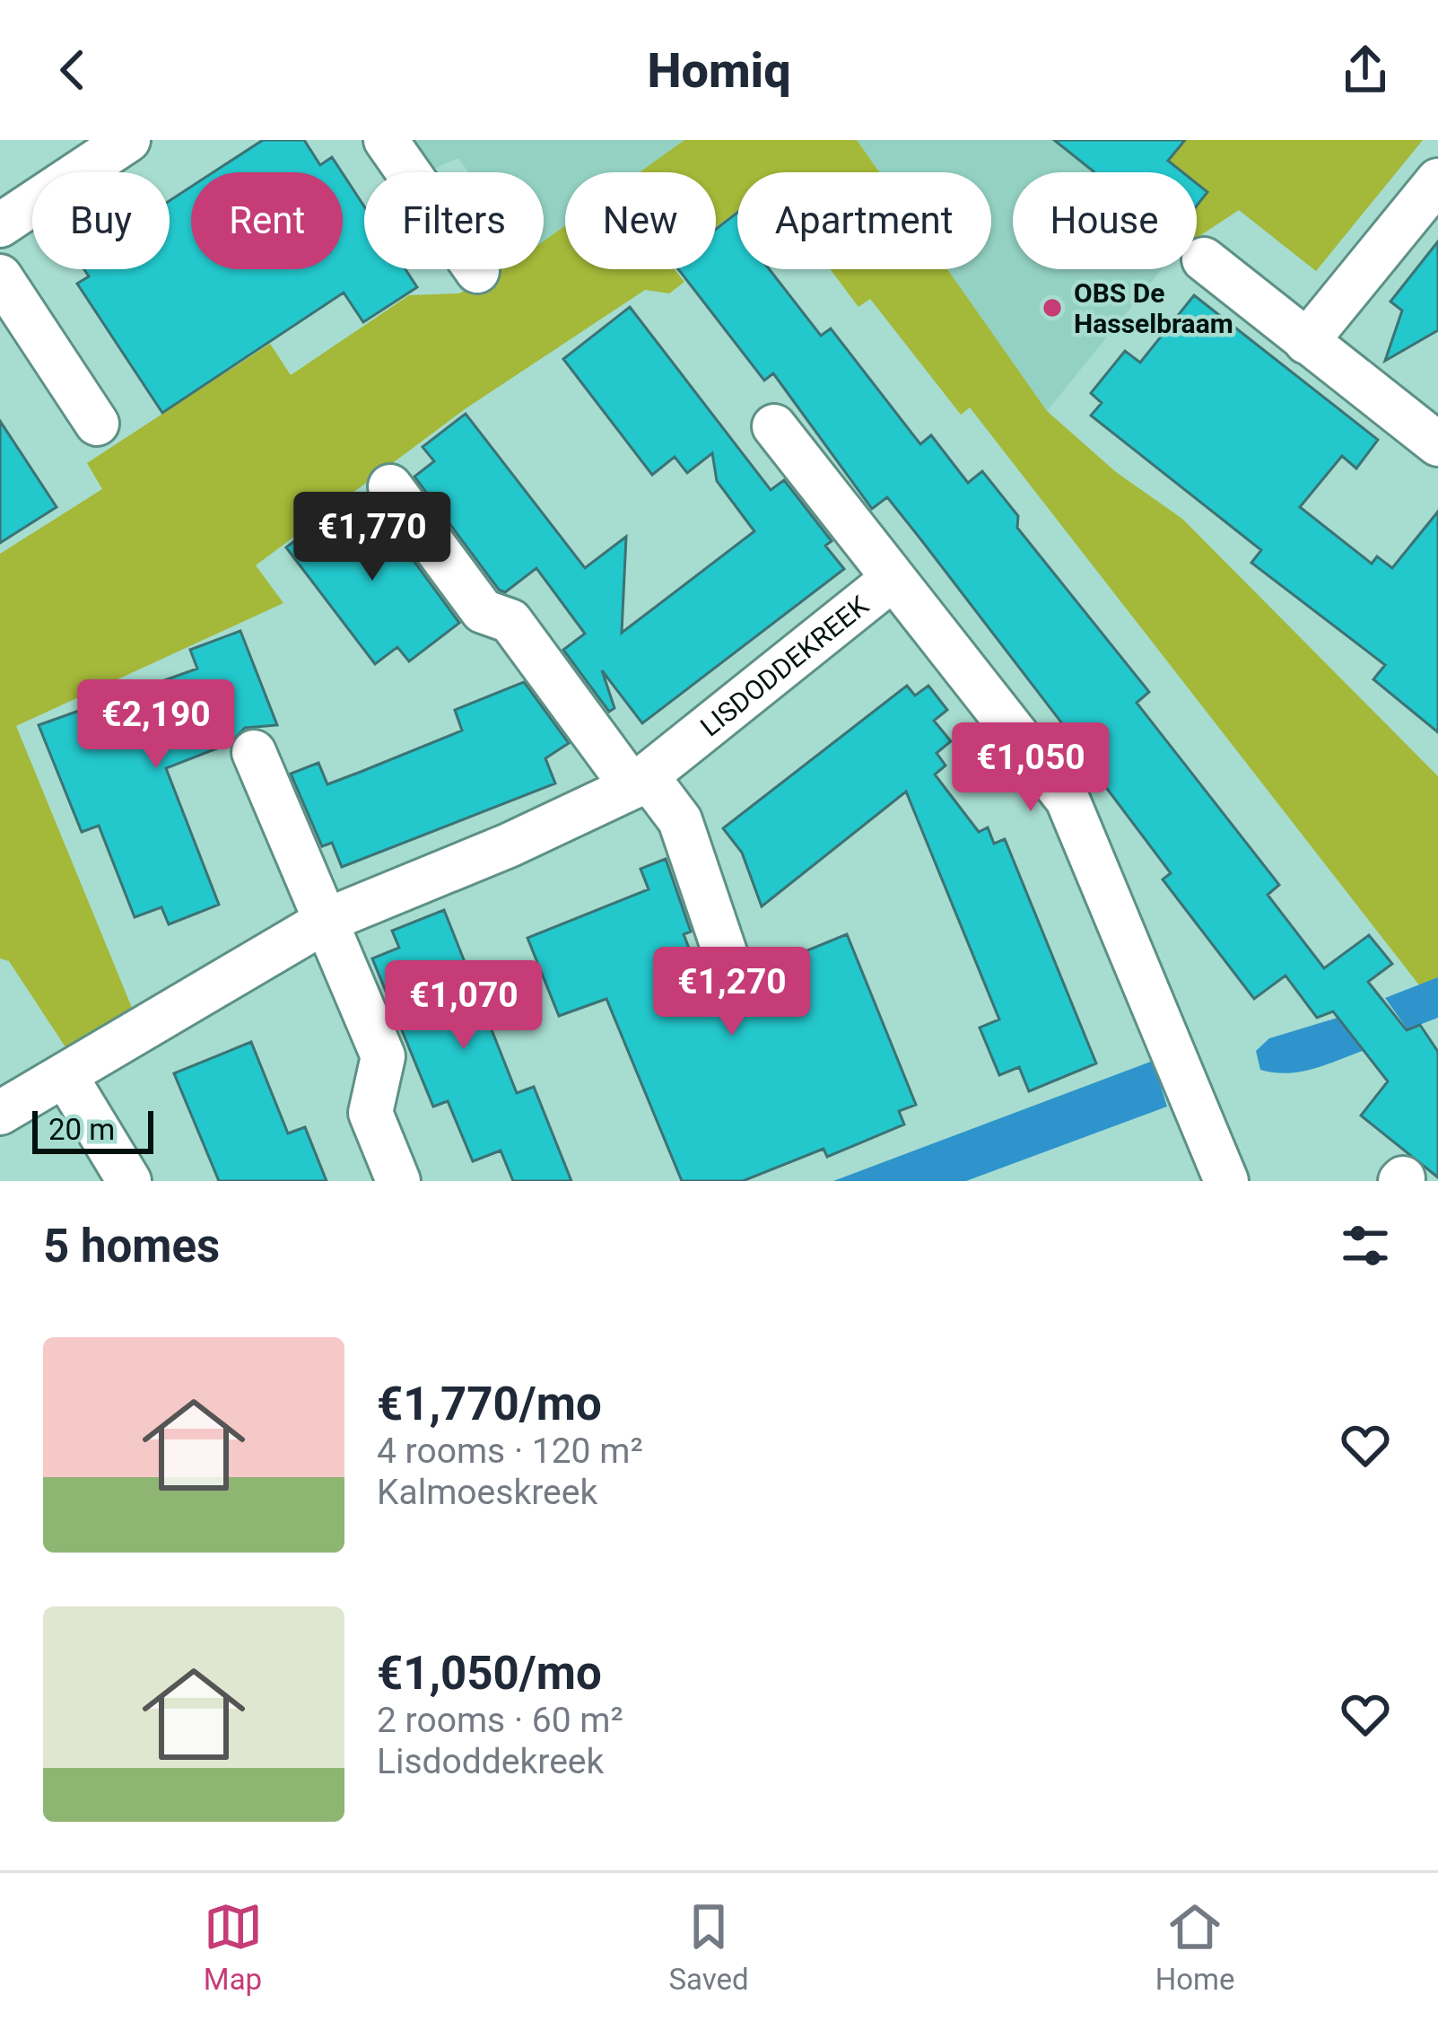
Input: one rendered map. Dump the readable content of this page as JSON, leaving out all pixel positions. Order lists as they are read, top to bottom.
{
  "streets": {
    "street": ["LISDODDEKREEK"]
  },
  "places": ["OBS De Hasselbraam"],
  "scale_bar": "20 m",
  "page": {
    "header": "Homiq",
    "chip": [
      "Buy",
      "Rent",
      "Filters",
      "New",
      "Apartment",
      "House"
    ],
    "price": [
      "€1,770",
      "€2,190",
      "€1,050",
      "€1,270",
      "€1,070"
    ],
    "scale": "20 m",
    "heading": "5 homes",
    "list": [
      {
        "name": "€1,770/mo",
        "note": "4 rooms · 120 m² · Kalmoeskreek"
      },
      {
        "name": "€1,050/mo",
        "note": "2 rooms · 60 m² · Lisdoddekreek"
      }
    ],
    "tabs": ["Map", "Saved", "Home"]
  }
}
